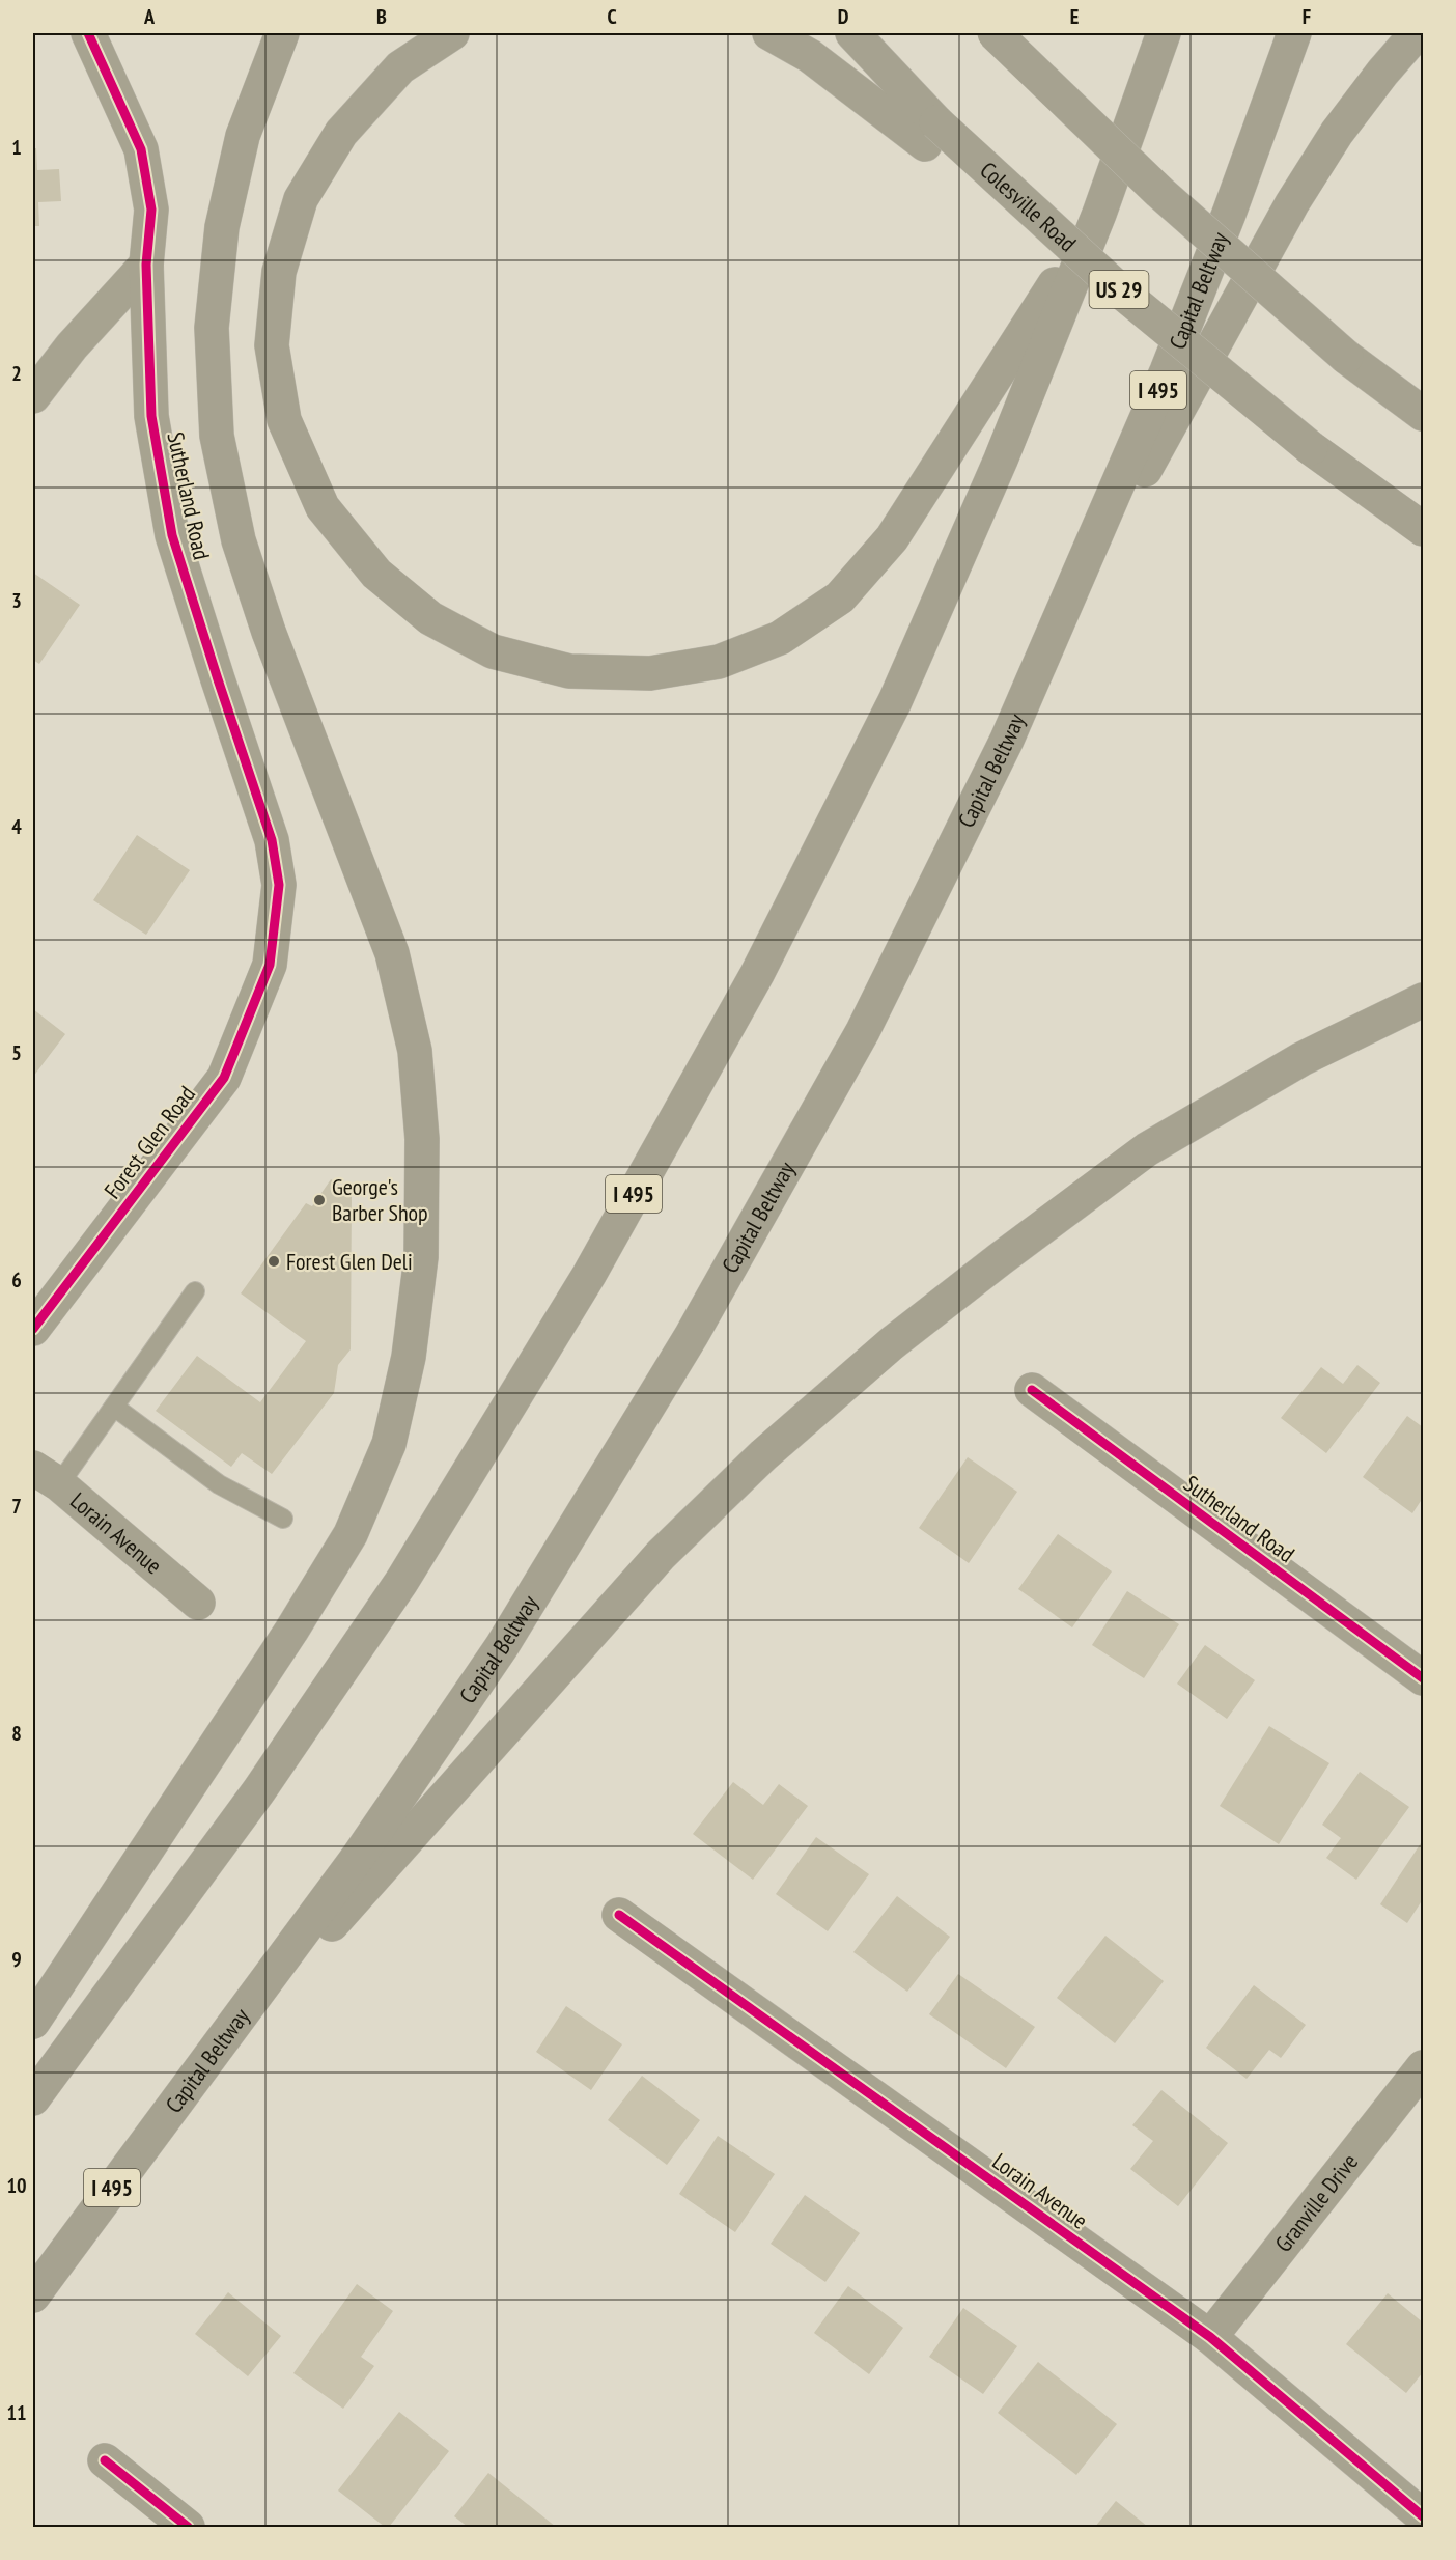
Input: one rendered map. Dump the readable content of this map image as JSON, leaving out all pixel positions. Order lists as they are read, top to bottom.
{
  "streets": {
    "highway": [
      "Colesville Road",
      "US 29",
      "Capital Beltway",
      "I 495"
    ],
    "street": [
      "Sutherland Road",
      "Forest Glen Road",
      "Lorain Avenue",
      "Granville Drive"
    ]
  },
  "crossings": [
    ["Sutherland Road", "Forest Glen Road"],
    ["Lorain Avenue", "Granville Drive"]
  ],
  "places": ["George's Barber Shop", "Forest Glen Deli"],
  "grid": {
    "columns": [
      "A",
      "B",
      "C",
      "D",
      "E",
      "F"
    ],
    "rows": [
      "1",
      "2",
      "3",
      "4",
      "5",
      "6",
      "7",
      "8",
      "9",
      "10",
      "11"
    ]
  }
}
